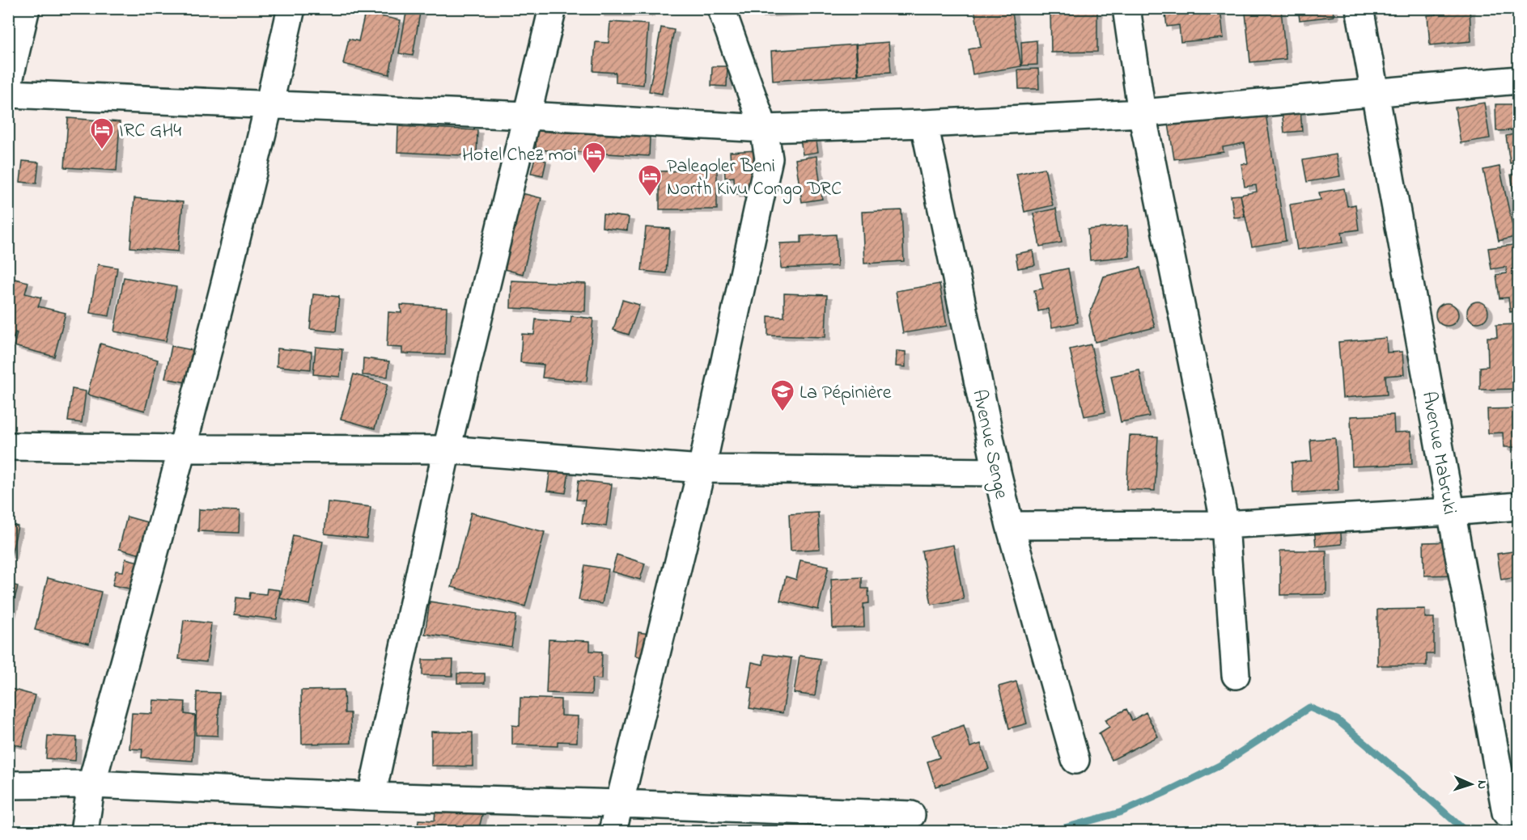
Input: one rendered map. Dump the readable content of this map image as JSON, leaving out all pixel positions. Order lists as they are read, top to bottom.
{
  "streets": {
    "street": ["Avenue Senge", "Avenue Mabruki"]
  },
  "places": {
    "hotel": ["IRC GH4", "Hotel Chez moi", "Palegoler Beni North Kivu Congo DRC"],
    "school or university": ["La Pépinière"]
  },
  "north": "right"
}
